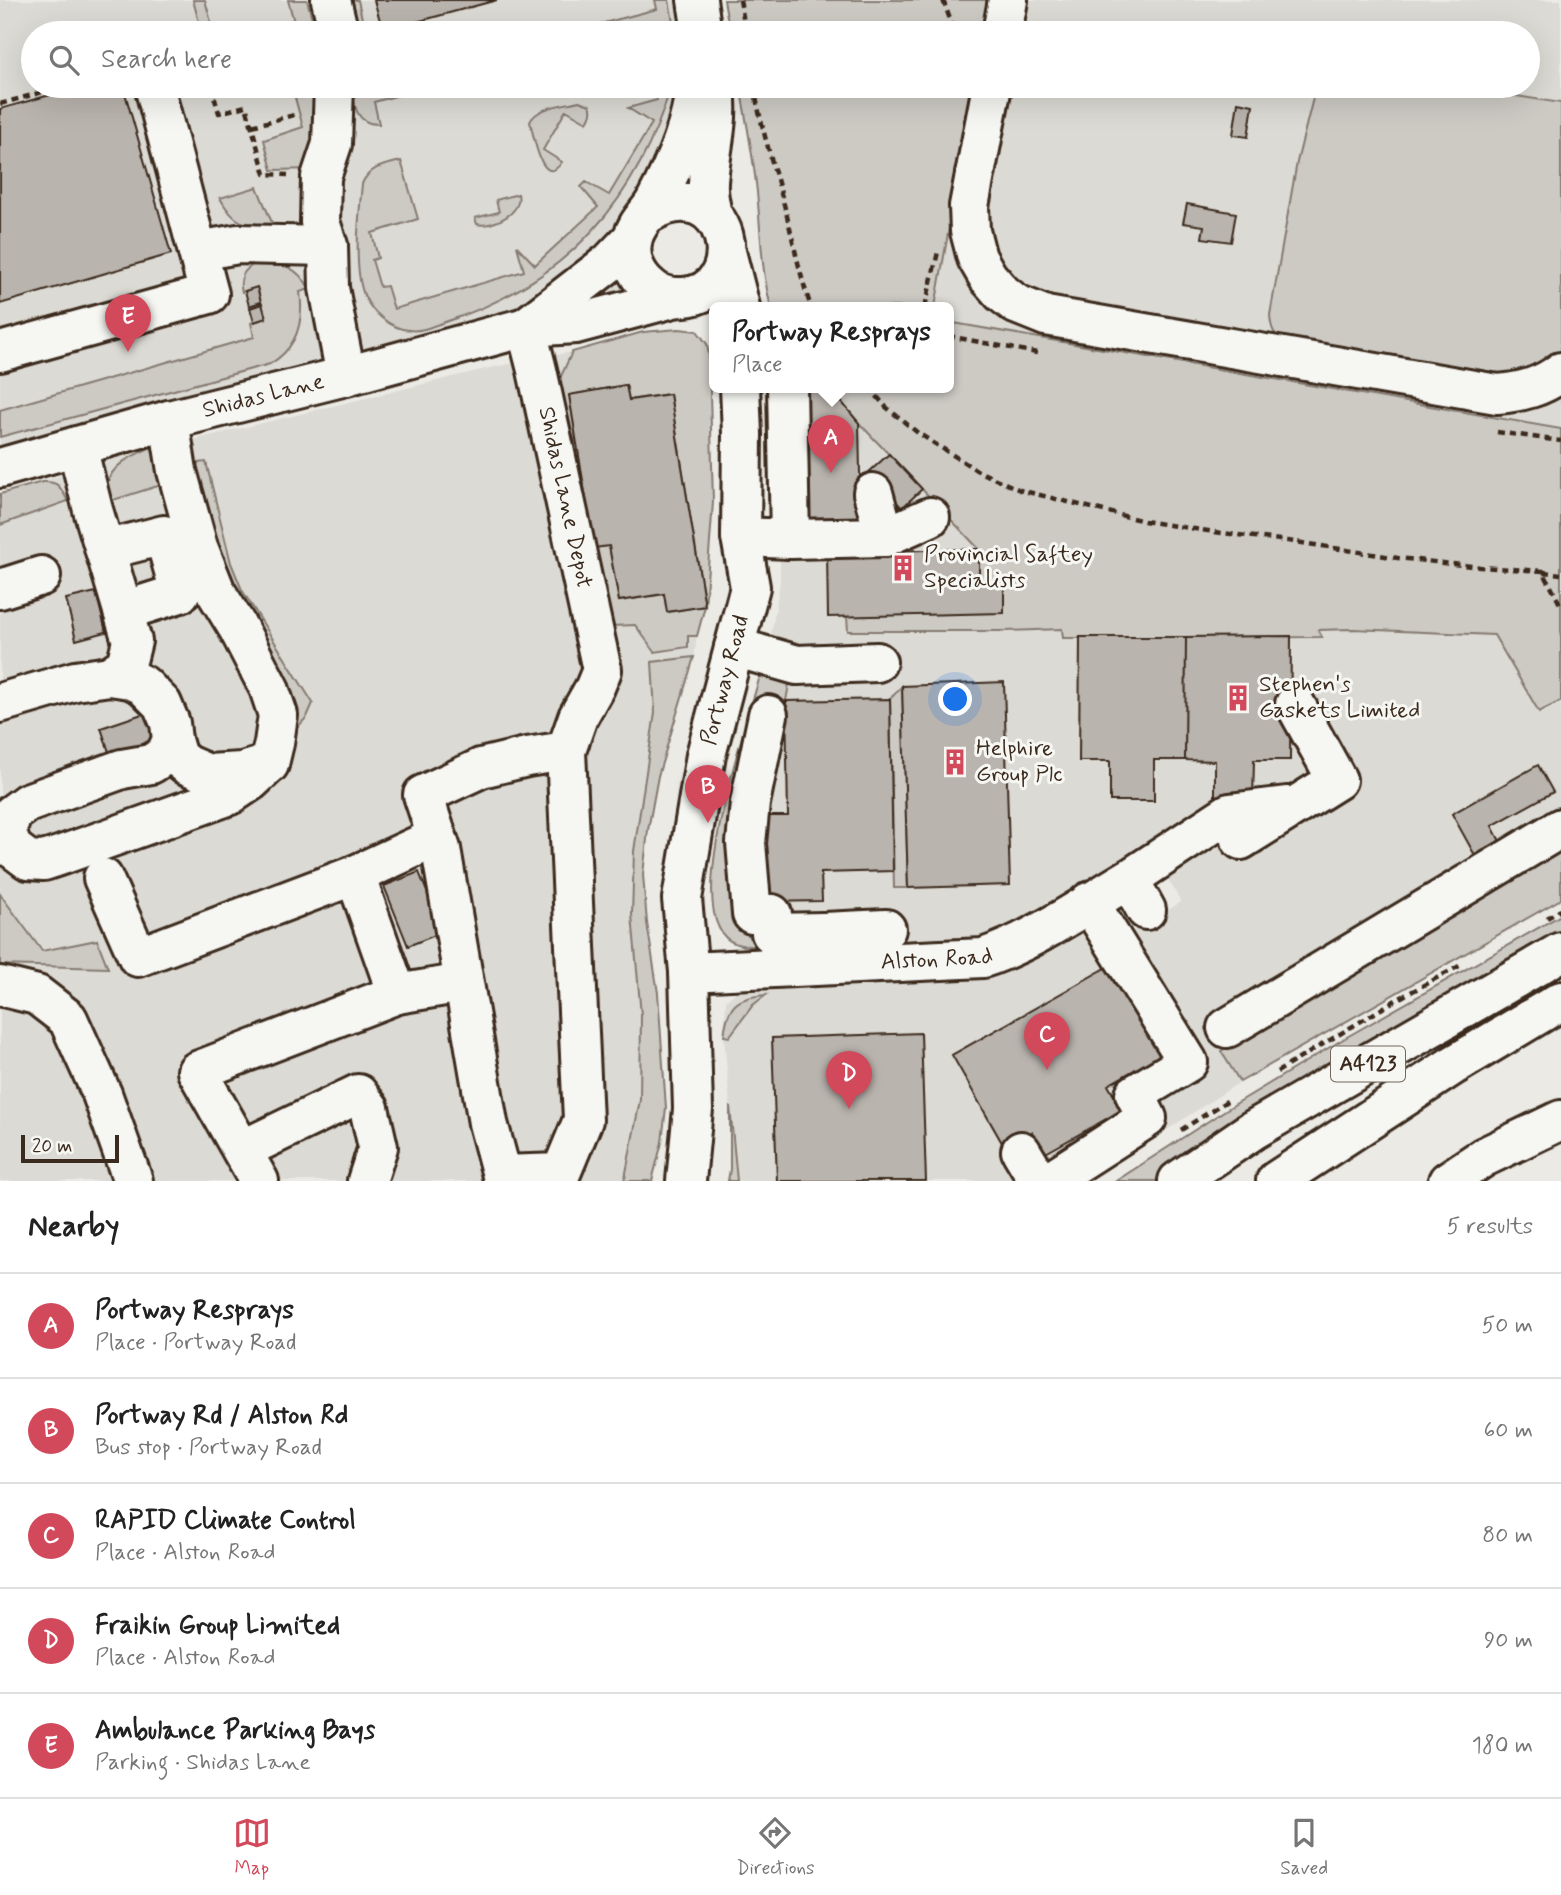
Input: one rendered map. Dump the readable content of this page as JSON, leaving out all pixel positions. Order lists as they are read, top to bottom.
{
  "streets": {
    "main road": [
      "Shidas Lane",
      "Shidas Lane Depot",
      "Portway Road",
      "Alston Road",
      "A4123"
    ]
  },
  "crossings": [
    ["Shidas Lane", "Shidas Lane Depot"],
    ["Portway Road", "Alston Road"]
  ],
  "places": {
    "building": ["Provincial Saftey Specialists", "Stephen's Gaskets Limited", "Helphire Group Plc"]
  },
  "scale_bar": "20 m",
  "page": {
    "search": "Search here",
    "pins": [
      "E",
      "A",
      "B",
      "C",
      "D"
    ],
    "popup": ["Portway Resprays", "Place"],
    "scale": "20 m",
    "heading": ["Nearby", "5 results"],
    "list": [
      {
        "mark": "A",
        "name": "Portway Resprays",
        "note": "Place · Portway Road",
        "value": "50 m"
      },
      {
        "mark": "B",
        "name": "Portway Rd / Alston Rd",
        "note": "Bus stop · Portway Road",
        "value": "60 m"
      },
      {
        "mark": "C",
        "name": "RAPID Climate Control",
        "note": "Place · Alston Road",
        "value": "80 m"
      },
      {
        "mark": "D",
        "name": "Fraikin Group Limited",
        "note": "Place · Alston Road",
        "value": "90 m"
      },
      {
        "mark": "E",
        "name": "Ambulance Parking Bays",
        "note": "Parking · Shidas Lane",
        "value": "180 m"
      }
    ],
    "nav": ["Map", "Directions", "Saved"]
  }
}
